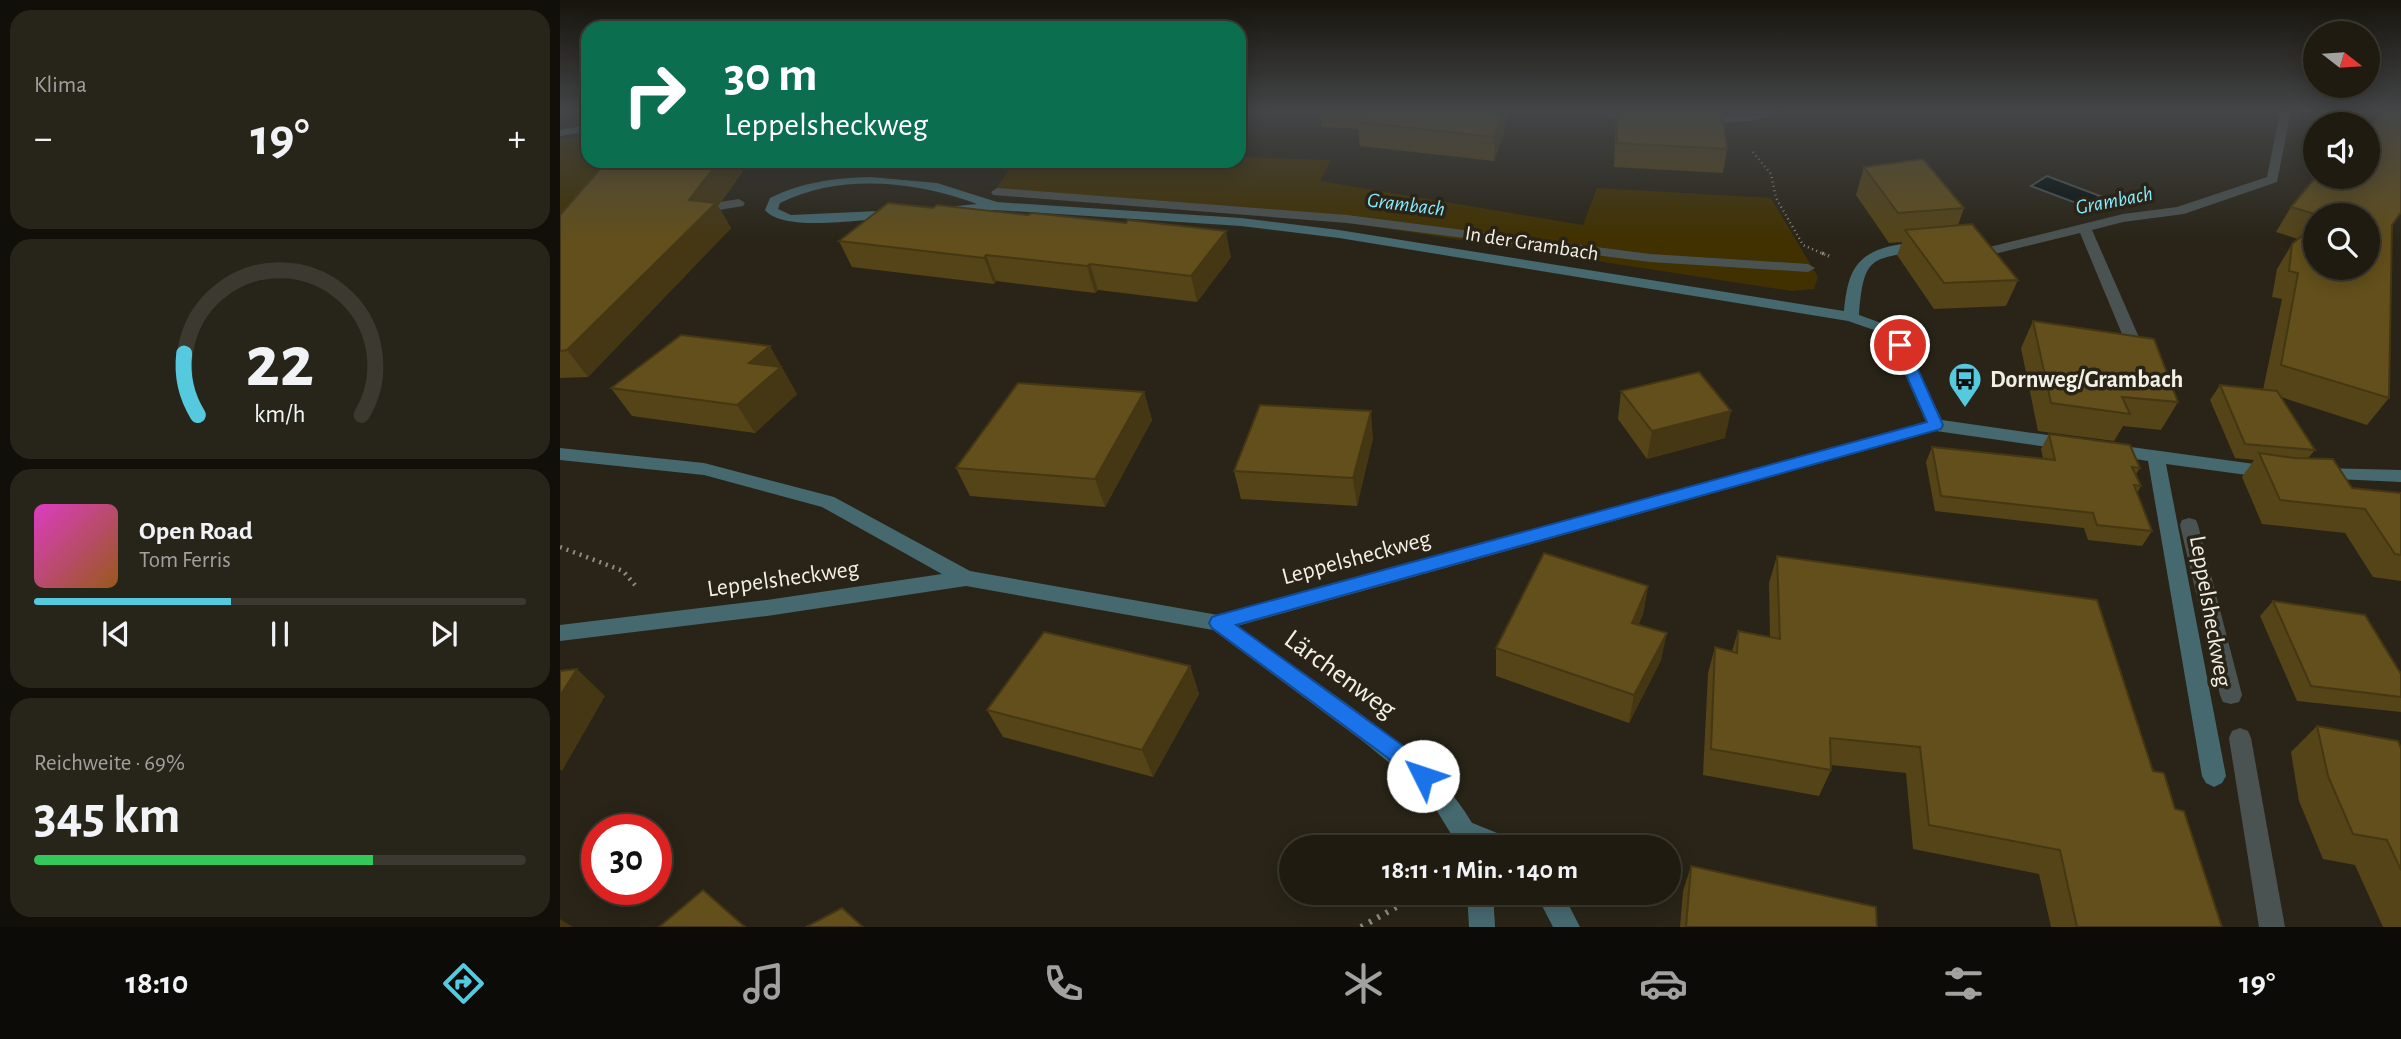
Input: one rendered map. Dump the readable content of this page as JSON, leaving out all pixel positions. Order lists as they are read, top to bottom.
{
  "streets": {
    "street": ["In der Grambach", "Leppelsheckweg", "Lärchenweg"]
  },
  "crossings": [
    ["In der Grambach", "Leppelsheckweg"],
    ["Leppelsheckweg", "Lärchenweg"]
  ],
  "water": ["Grambach"],
  "places": {
    "bus stop": ["Dornweg/Grambach"]
  },
  "north": "right",
  "page": {
    "tile": [
      "Klima",
      ["Reichweite · 69%", "345 km"]
    ],
    "turn": ["30 m", "Leppelsheckweg"],
    "heat": ["−", "19°", "+"],
    "song": ["Open Road", "Tom Ferris"],
    "limit": "30",
    "trip": "18:11 · 1 Min. · 140 m",
    "tabs": ["18:10", "19°"],
    "gauge": ["22", "km/h"]
  }
}
